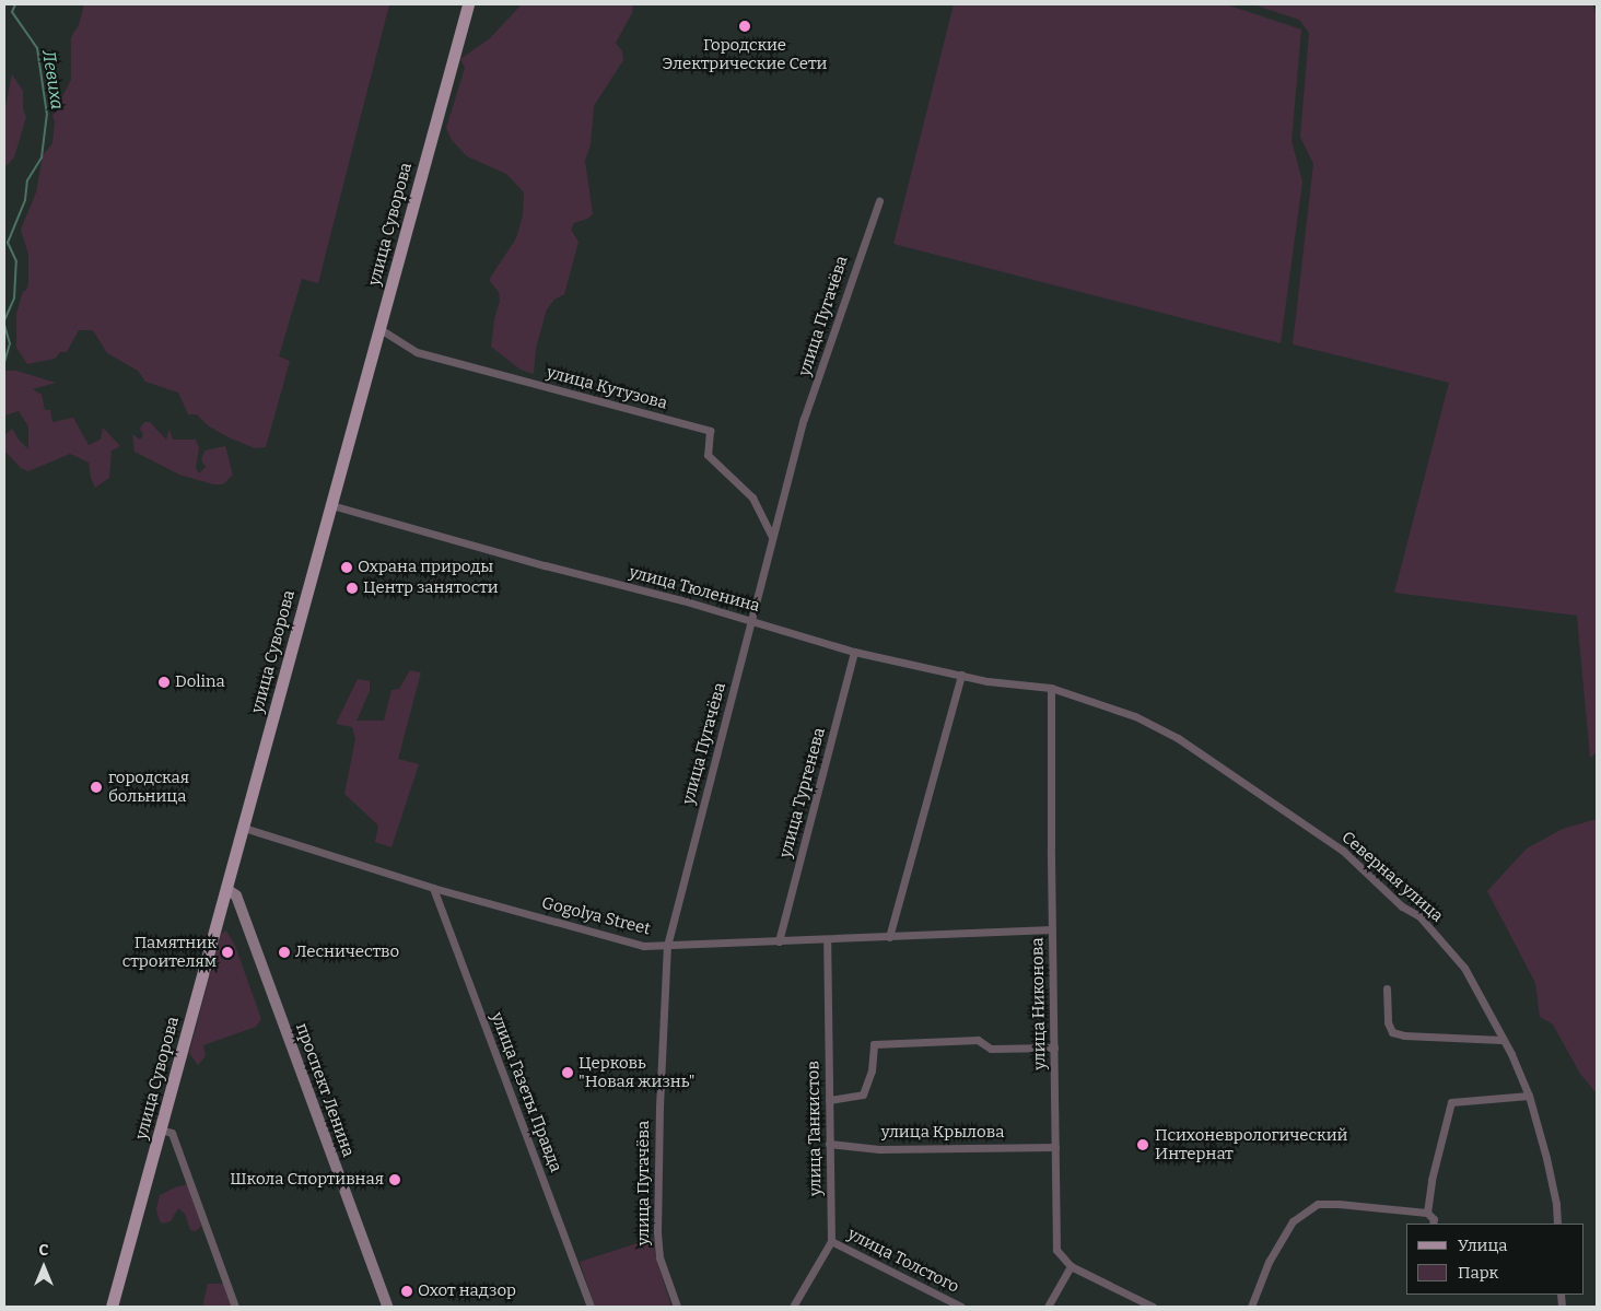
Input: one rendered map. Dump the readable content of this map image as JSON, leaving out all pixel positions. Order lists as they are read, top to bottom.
{
  "streets": {
    "main road": ["улица Суворова", "проспект Ленина"],
    "street": [
      "улица Пугачёва",
      "улица Кутузова",
      "улица Тюленина",
      "улица Тургенева",
      "Северная улица",
      "Gogolya Street",
      "улица Никонова",
      "улица Газеты Правда",
      "улица Танкистов",
      "улица Крылова",
      "улица Толстого"
    ]
  },
  "crossings": [
    ["улица Суворова", "улица Кутузова"],
    ["улица Суворова", "улица Тюленина"],
    ["улица Суворова", "Gogolya Street"],
    ["улица Суворова", "проспект Ленина"],
    ["улица Пугачёва", "улица Кутузова"],
    ["улица Пугачёва", "улица Тюленина"],
    ["улица Пугачёва", "Gogolya Street"],
    ["улица Тюленина", "улица Тургенева"],
    ["улица Тюленина", "Северная улица"],
    ["улица Тюленина", "улица Никонова"],
    ["улица Тургенева", "Gogolya Street"],
    ["Северная улица", "улица Никонова"],
    ["Gogolya Street", "улица Никонова"],
    ["Gogolya Street", "улица Газеты Правда"],
    ["Gogolya Street", "улица Танкистов"],
    ["улица Никонова", "улица Крылова"],
    ["улица Танкистов", "улица Крылова"],
    ["улица Танкистов", "улица Толстого"]
  ],
  "water": ["Левиха"],
  "places": [
    "Городские Электрические Сети",
    "Охрана природы",
    "Центр занятости",
    "Dolina",
    "городская больница",
    "Памятник строителям",
    "Лесничество",
    "Церковь \"Новая жизнь\"",
    "Психоневрологический Интернат",
    "Школа Спортивная",
    "Охот надзор"
  ],
  "legend": ["Улица", "Парк"],
  "north": "top"
}
